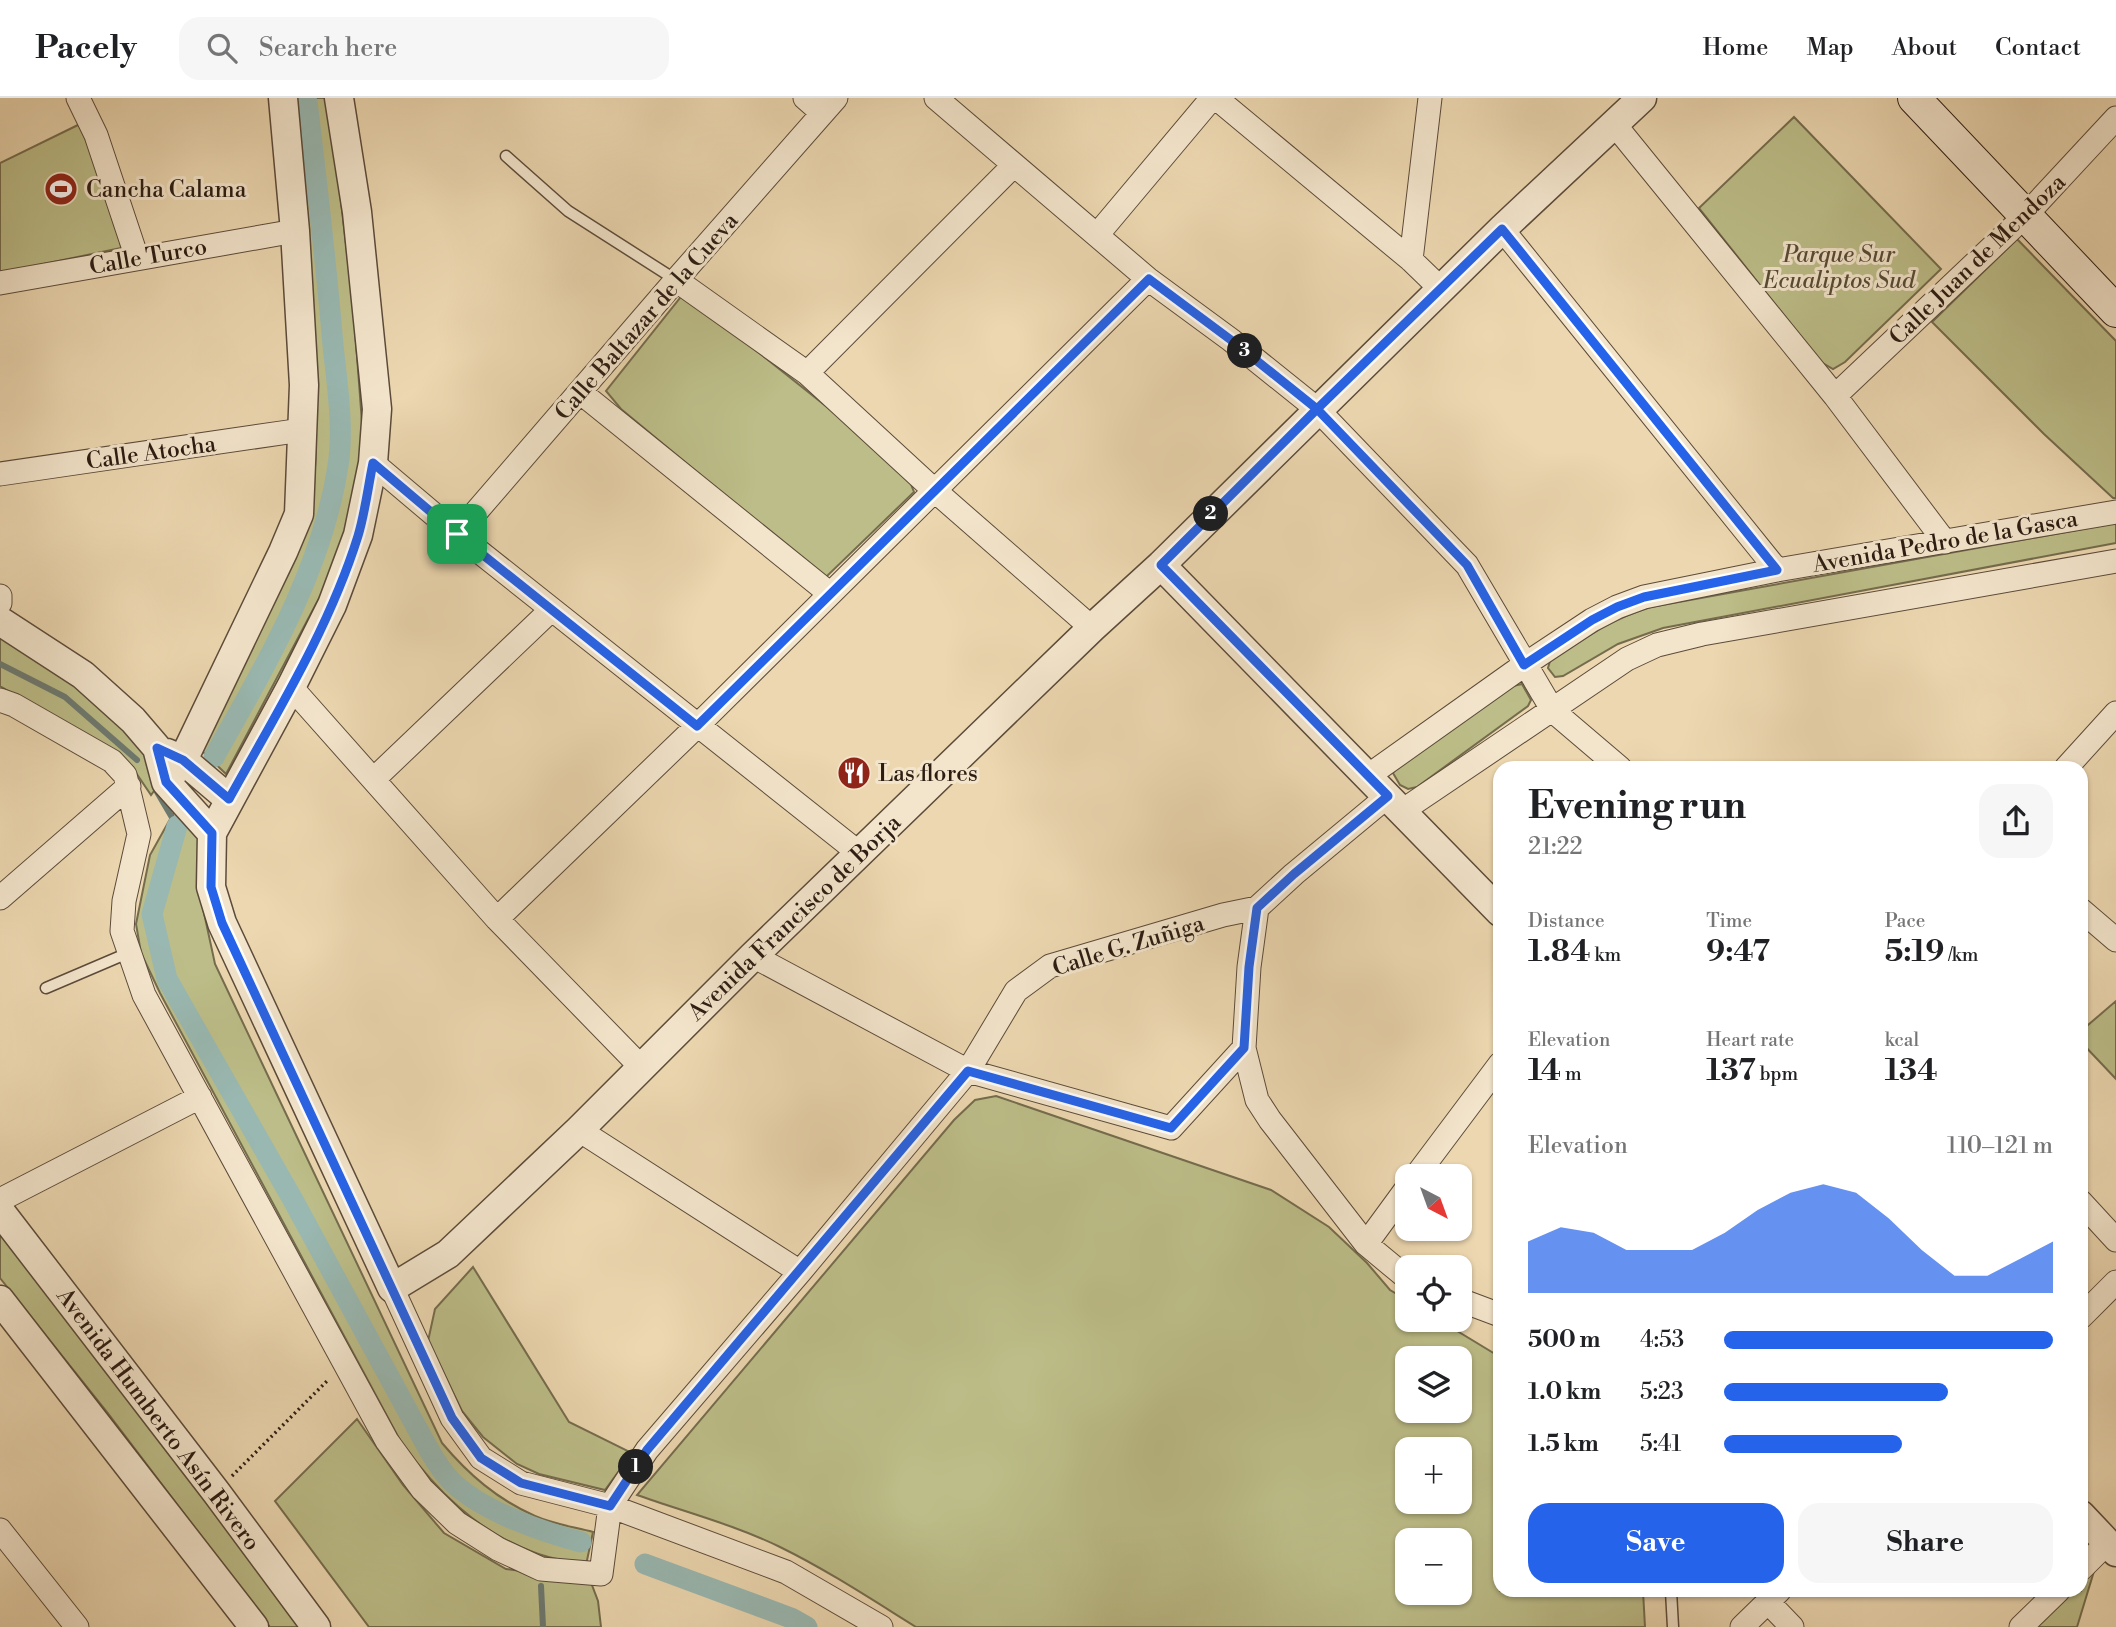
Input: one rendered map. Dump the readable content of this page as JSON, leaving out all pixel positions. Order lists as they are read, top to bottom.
{
  "streets": {
    "street": [
      "Calle Turco",
      "Calle Juan de Mendoza",
      "Calle Baltazar de la Cueva",
      "Calle Atocha",
      "Avenida Pedro de la Gasca",
      "Avenida Francisco de Borja",
      "Calle G. Zuñiga",
      "Avenida Humberto Asín Rivero"
    ]
  },
  "parks": ["Parque Sur Ecualiptos Sud"],
  "places": {
    "sports": ["Cancha Calama"],
    "restaurant": ["Las flores"]
  },
  "north": "bottom right",
  "page": {
    "header": "Pacely",
    "search": "Search here",
    "nav": [
      "Home",
      "Map",
      "About",
      "Contact"
    ],
    "pins": ["3", "2", "1"],
    "heading": ["Evening run", "21:22"],
    "stats": [
      ["Distance", "1.84 km"],
      ["Time", "9:47"],
      ["Pace", "5:19 /km"],
      ["Elevation", "14 m"],
      ["Heart rate", "137 bpm"],
      ["kcal", "134"]
    ],
    "chart": ["Elevation", "110–121 m"],
    "map_buttons": ["+", "−"],
    "list": [
      {
        "name": "500 m",
        "note": "4:53"
      },
      {
        "name": "1.0 km",
        "note": "5:23"
      },
      {
        "name": "1.5 km",
        "note": "5:41"
      }
    ],
    "buttons": ["Save", "Share"]
  }
}
